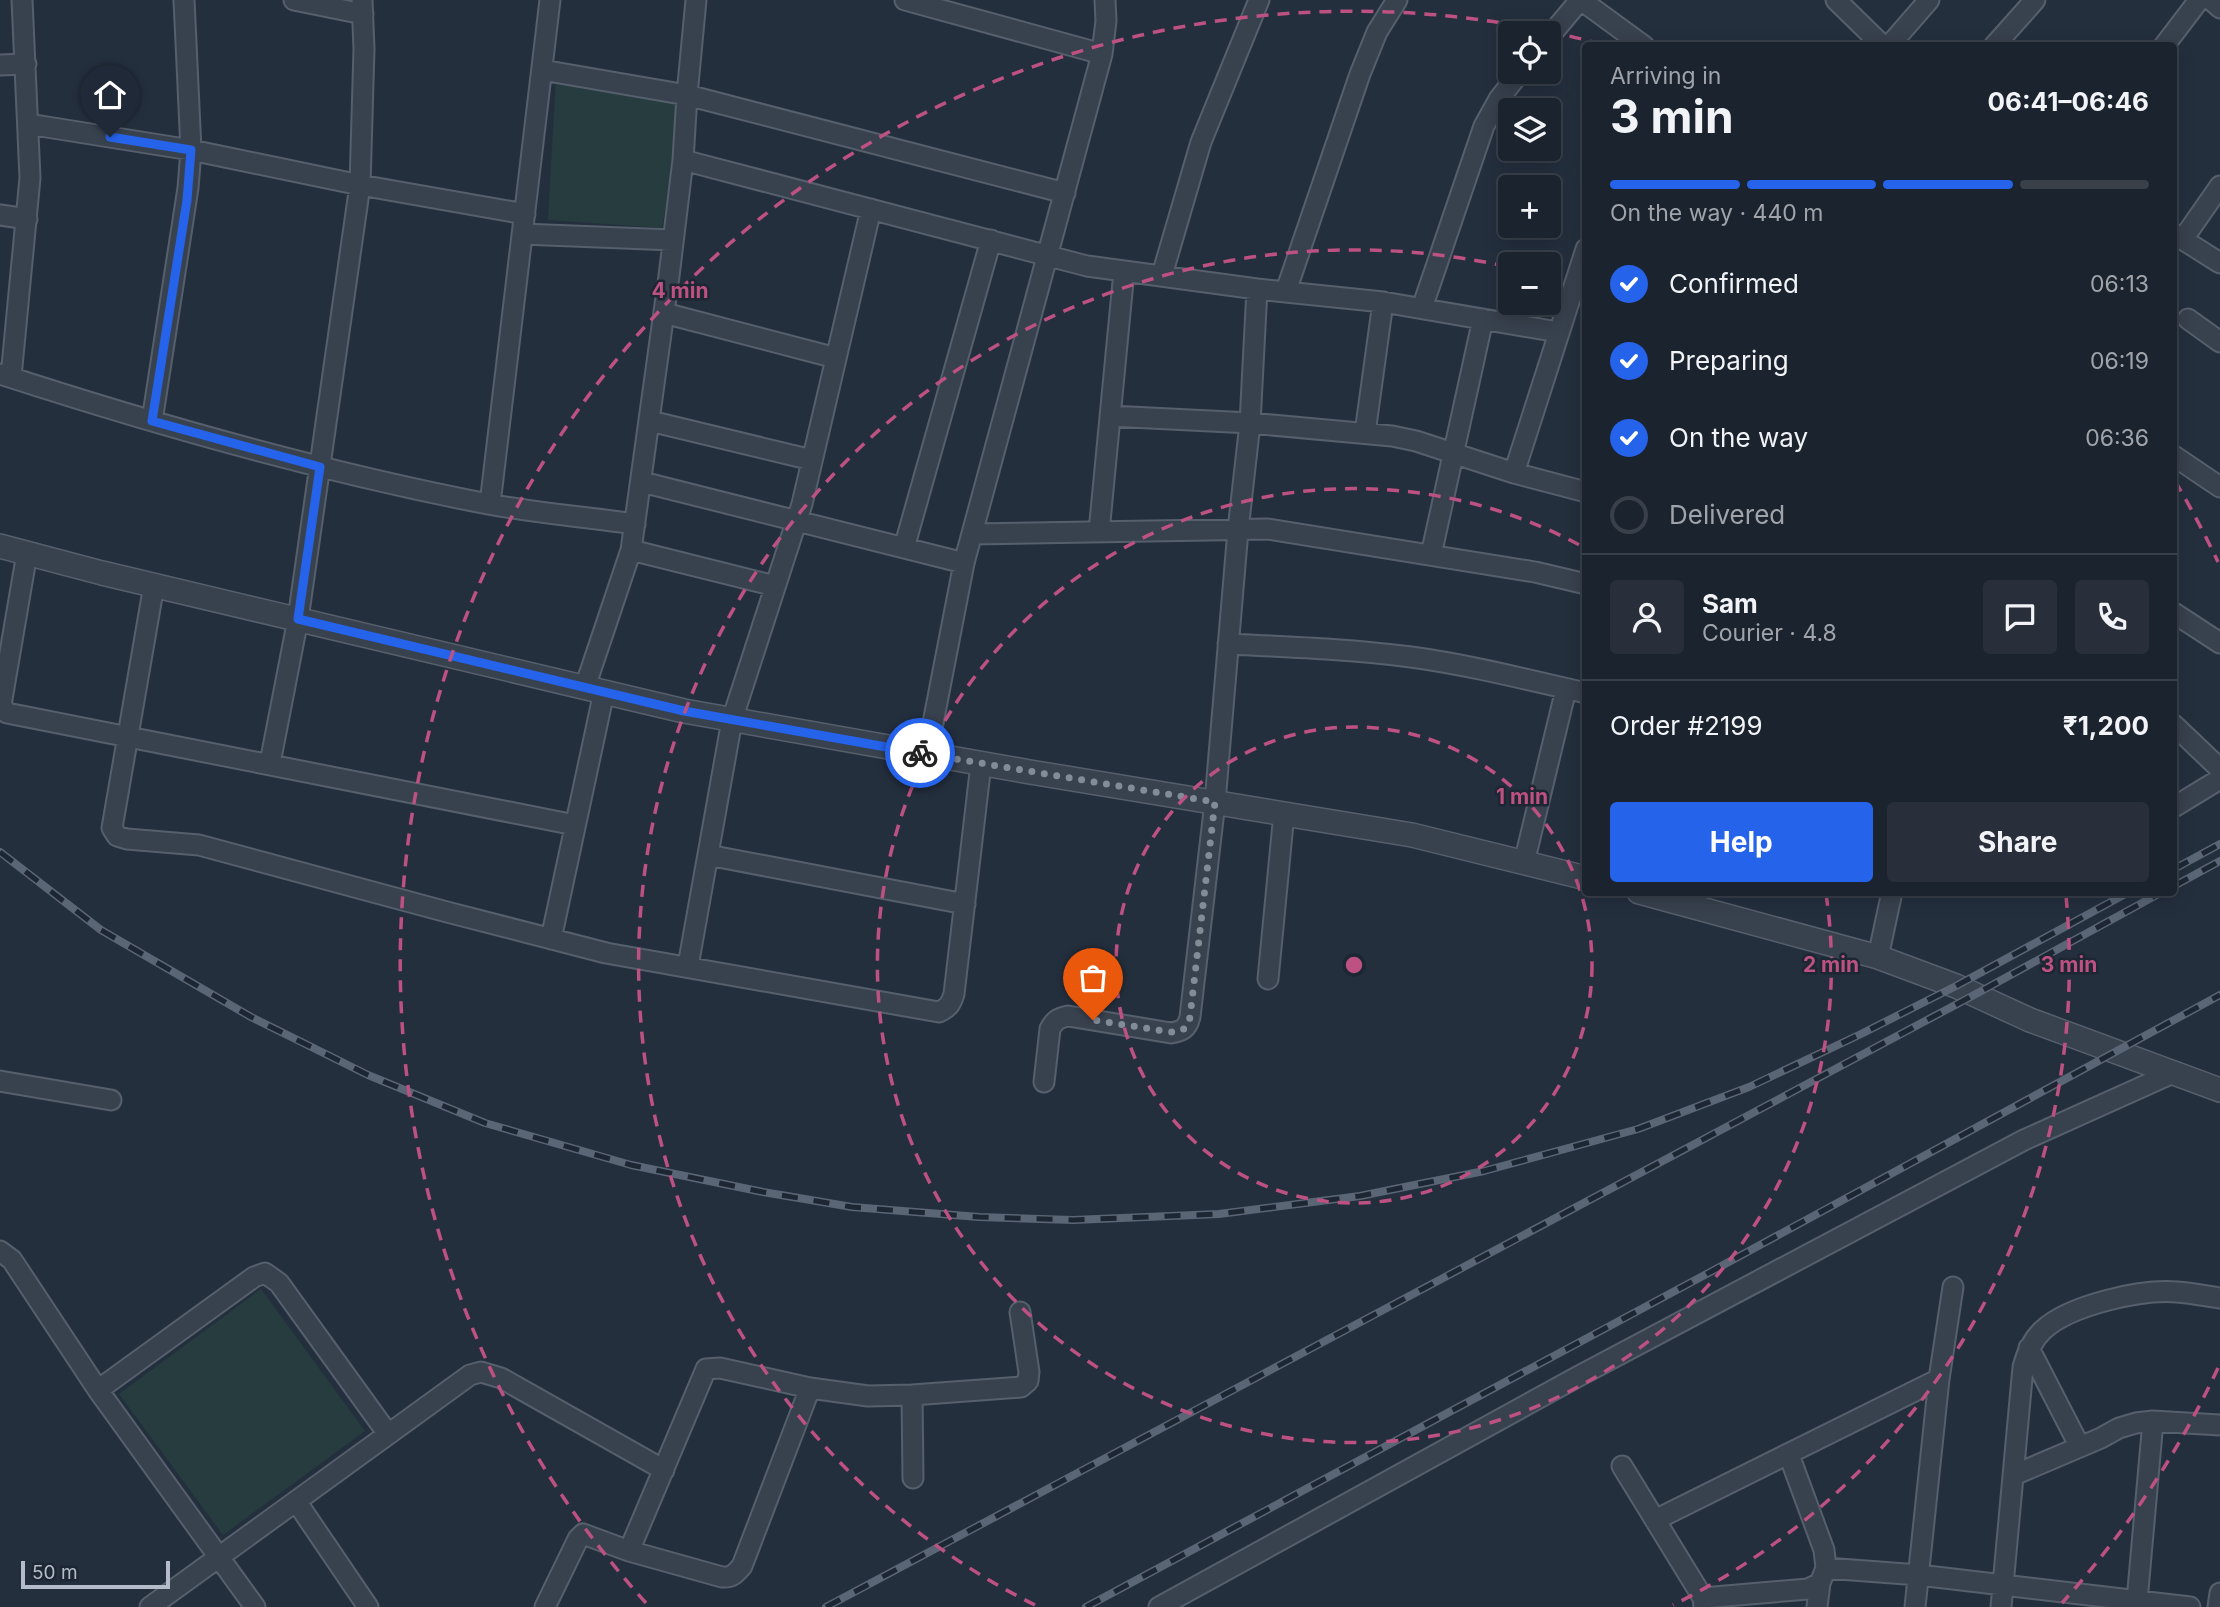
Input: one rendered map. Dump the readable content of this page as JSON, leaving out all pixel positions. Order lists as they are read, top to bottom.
{
  "scale_bar": "50 m",
  "page": {
    "map_buttons": ["+", "−"],
    "heading": ["3 min", "Arriving in", "06:41–06:46"],
    "panel": [
      "Sam",
      "Courier · 4.8",
      "Order #2199",
      "₹1,200"
    ],
    "bar": "On the way · 440 m",
    "list": [
      ["Confirmed", "06:13"],
      ["Preparing", "06:19"],
      ["On the way", "06:36"],
      "Delivered"
    ],
    "buttons": ["Help", "Share"],
    "scale": "50 m"
  },
  "rings": [
    "4 min",
    "1 min",
    "2 min",
    "3 min"
  ]
}
